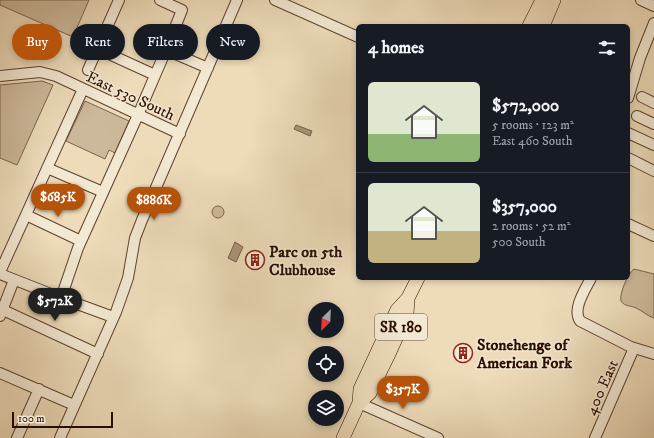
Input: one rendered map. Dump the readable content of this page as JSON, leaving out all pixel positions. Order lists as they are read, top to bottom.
{
  "streets": {
    "main road": ["SR 180"],
    "street": ["East 530 South", "400 East"]
  },
  "places": {
    "building": ["Parc on 5th Clubhouse", "Stonehenge of American Fork"]
  },
  "scale_bar": "100 m",
  "north": "bottom left",
  "page": {
    "chip": [
      "Buy",
      "Rent",
      "Filters",
      "New"
    ],
    "heading": "4 homes",
    "list": [
      {
        "name": "$572,000",
        "note": "5 rooms · 123 m² · East 460 South"
      },
      {
        "name": "$357,000",
        "note": "2 rooms · 52 m² · 500 South"
      }
    ],
    "price": [
      "$685K",
      "$886K",
      "$572K",
      "$357K"
    ],
    "scale": "100 m"
  }
}
